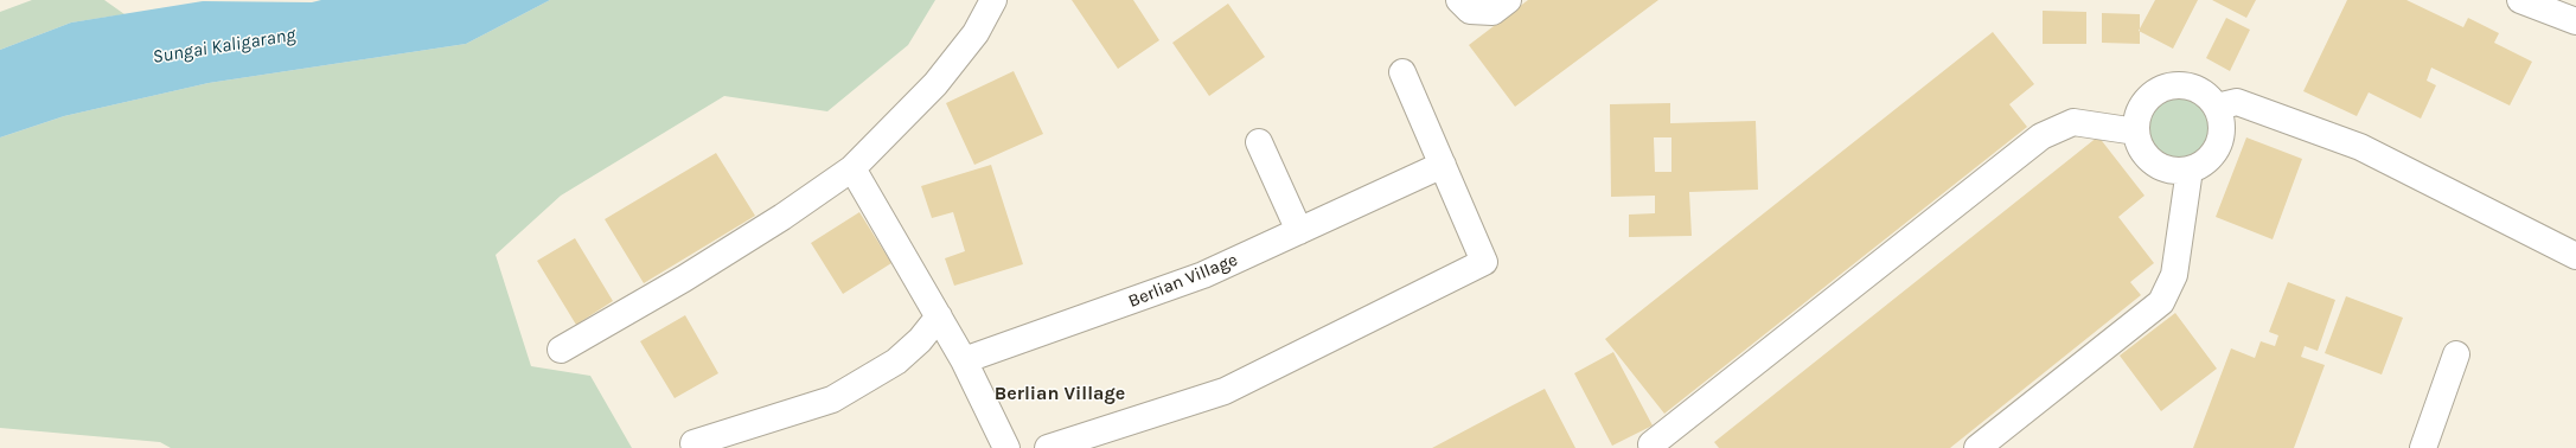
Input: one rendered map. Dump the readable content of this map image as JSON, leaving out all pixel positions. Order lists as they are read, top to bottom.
{
  "streets": {
    "street": ["Berlian Village"]
  },
  "districts": ["Berlian Village"],
  "water": ["Sungai Kaligarang"]
}
